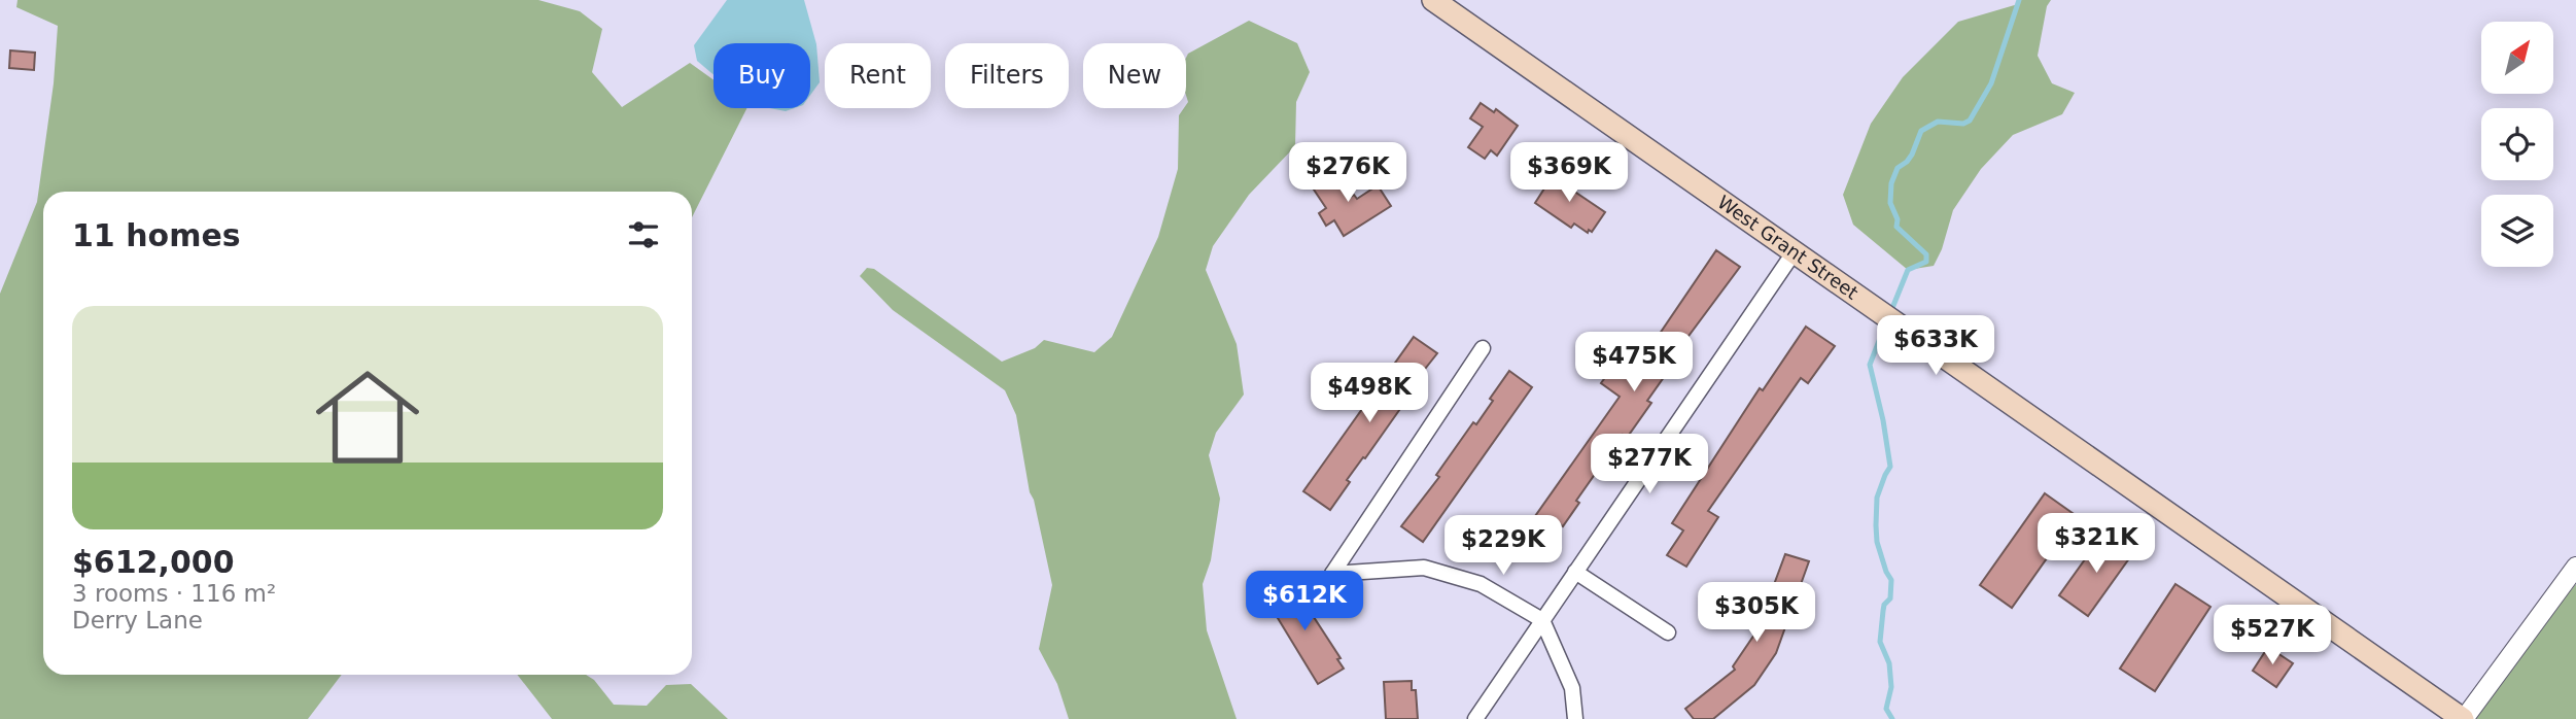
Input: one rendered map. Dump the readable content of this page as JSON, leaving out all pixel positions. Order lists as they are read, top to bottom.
{
  "streets": {
    "main road": ["West Grant Street"]
  },
  "north": "top right",
  "page": {
    "chip": [
      "Buy",
      "Rent",
      "Filters",
      "New"
    ],
    "price": [
      "$276K",
      "$369K",
      "$633K",
      "$475K",
      "$498K",
      "$277K",
      "$321K",
      "$229K",
      "$612K",
      "$305K",
      "$527K"
    ],
    "heading": "11 homes",
    "list": [
      {
        "name": "$612,000",
        "note": "3 rooms · 116 m² · Derry Lane"
      }
    ]
  }
}
